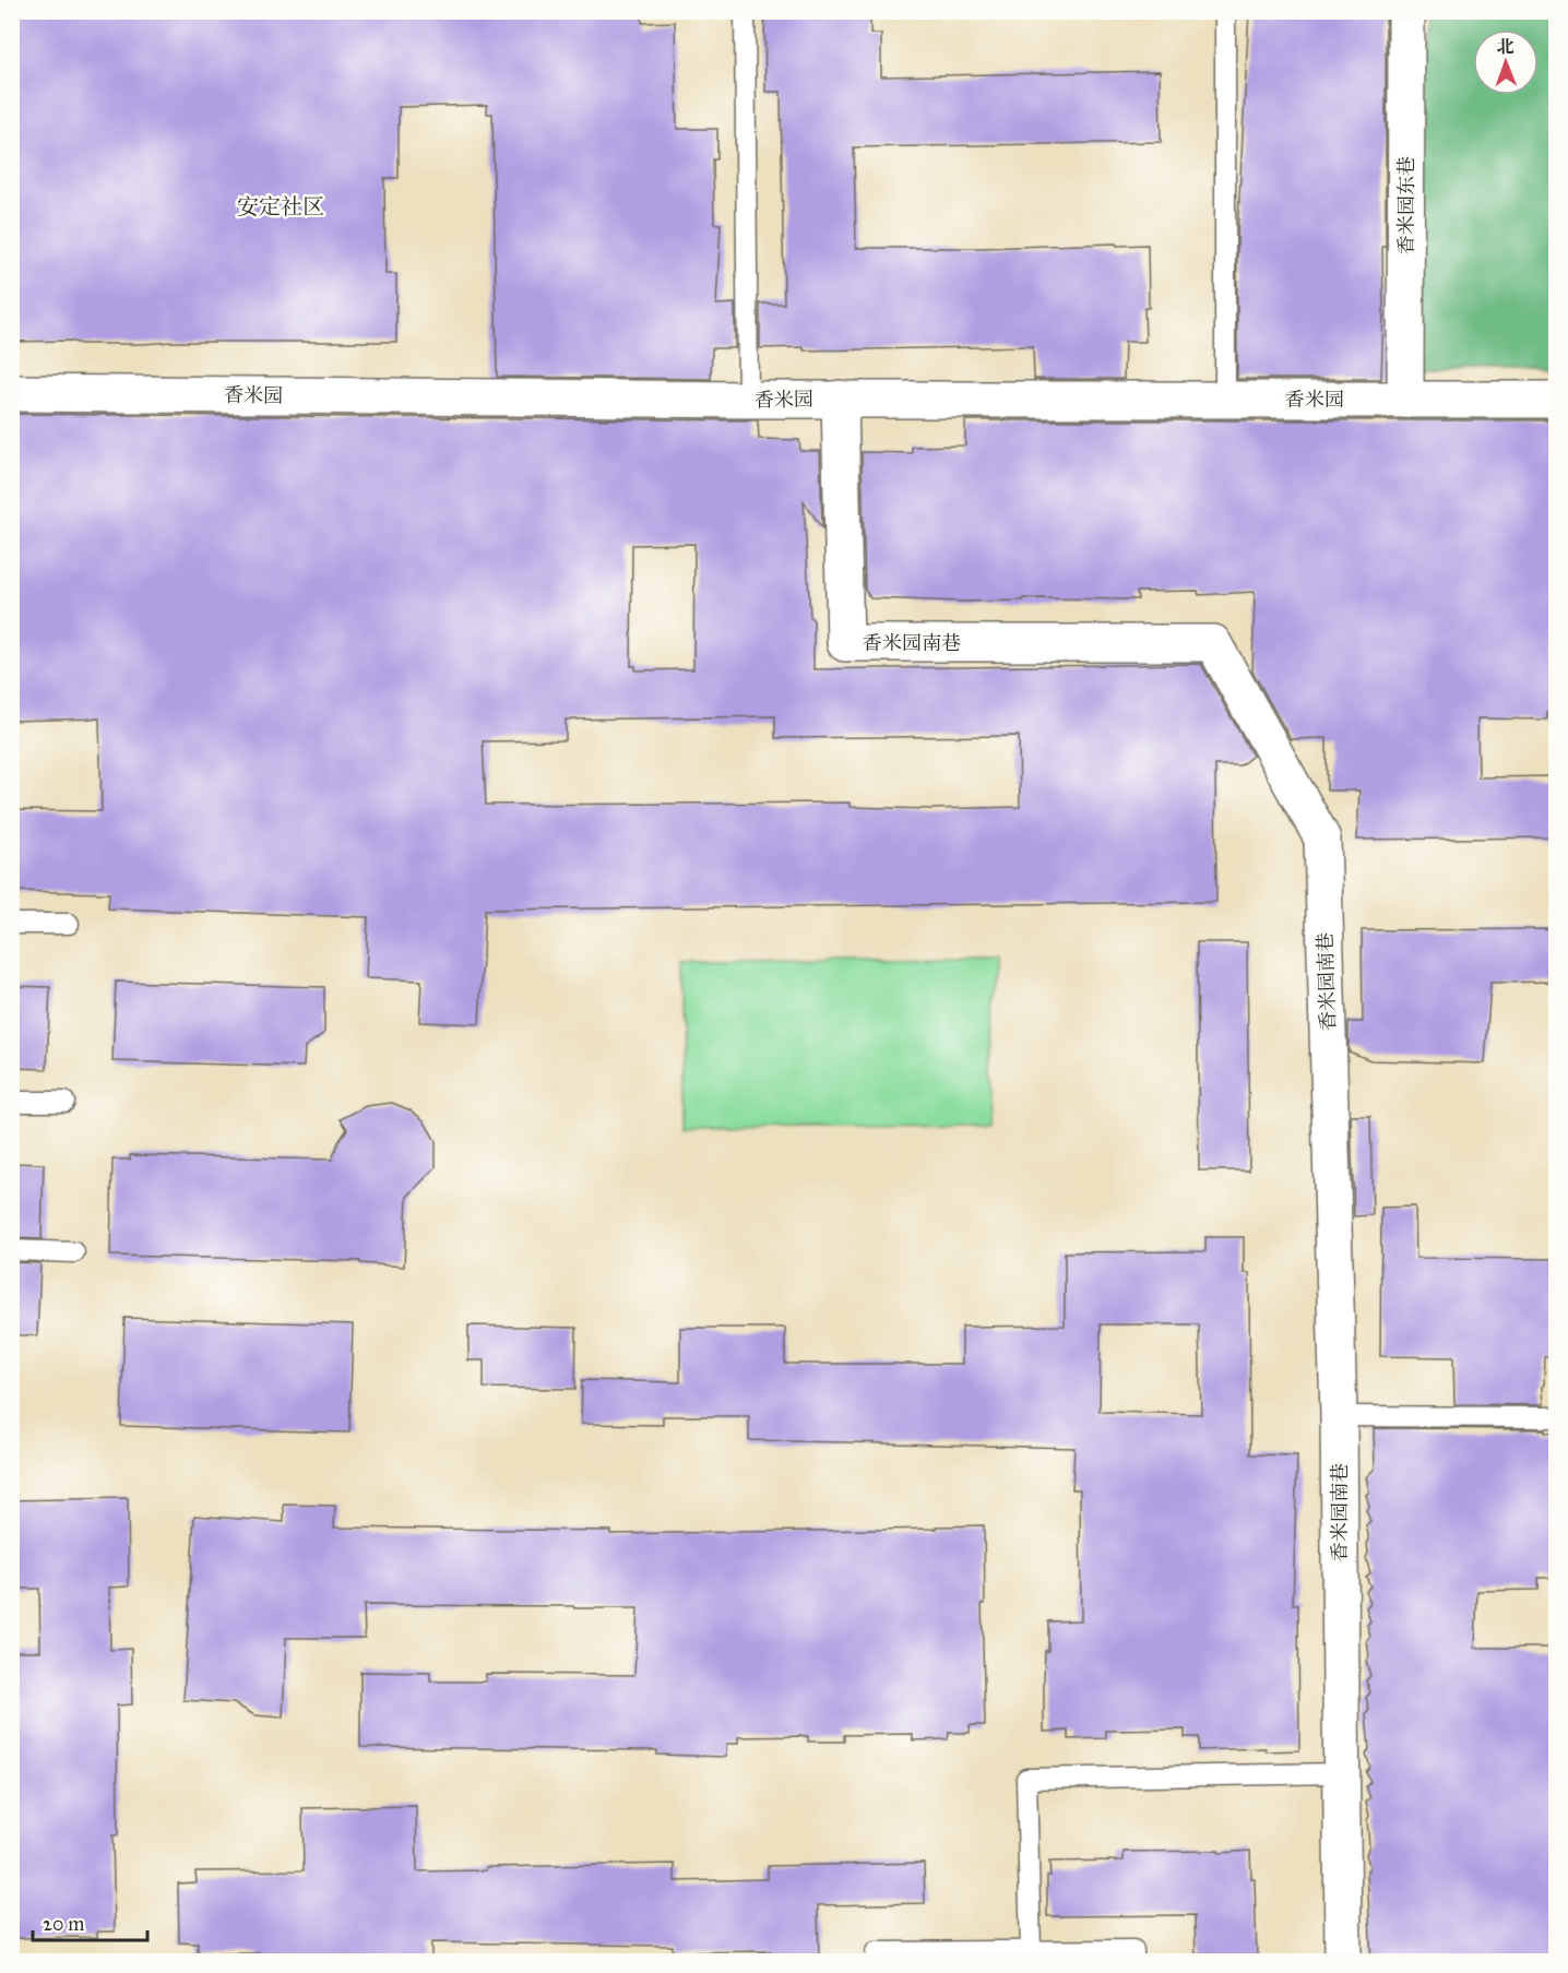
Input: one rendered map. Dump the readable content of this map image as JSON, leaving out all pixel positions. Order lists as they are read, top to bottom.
{
  "streets": {
    "street": ["香米园东巷", "香米园", "香米园南巷"]
  },
  "crossings": [
    ["香米园东巷", "香米园"],
    ["香米园", "香米园南巷"]
  ],
  "districts": ["安定社区"],
  "scale_bar": "20 m",
  "north": "top"
}
